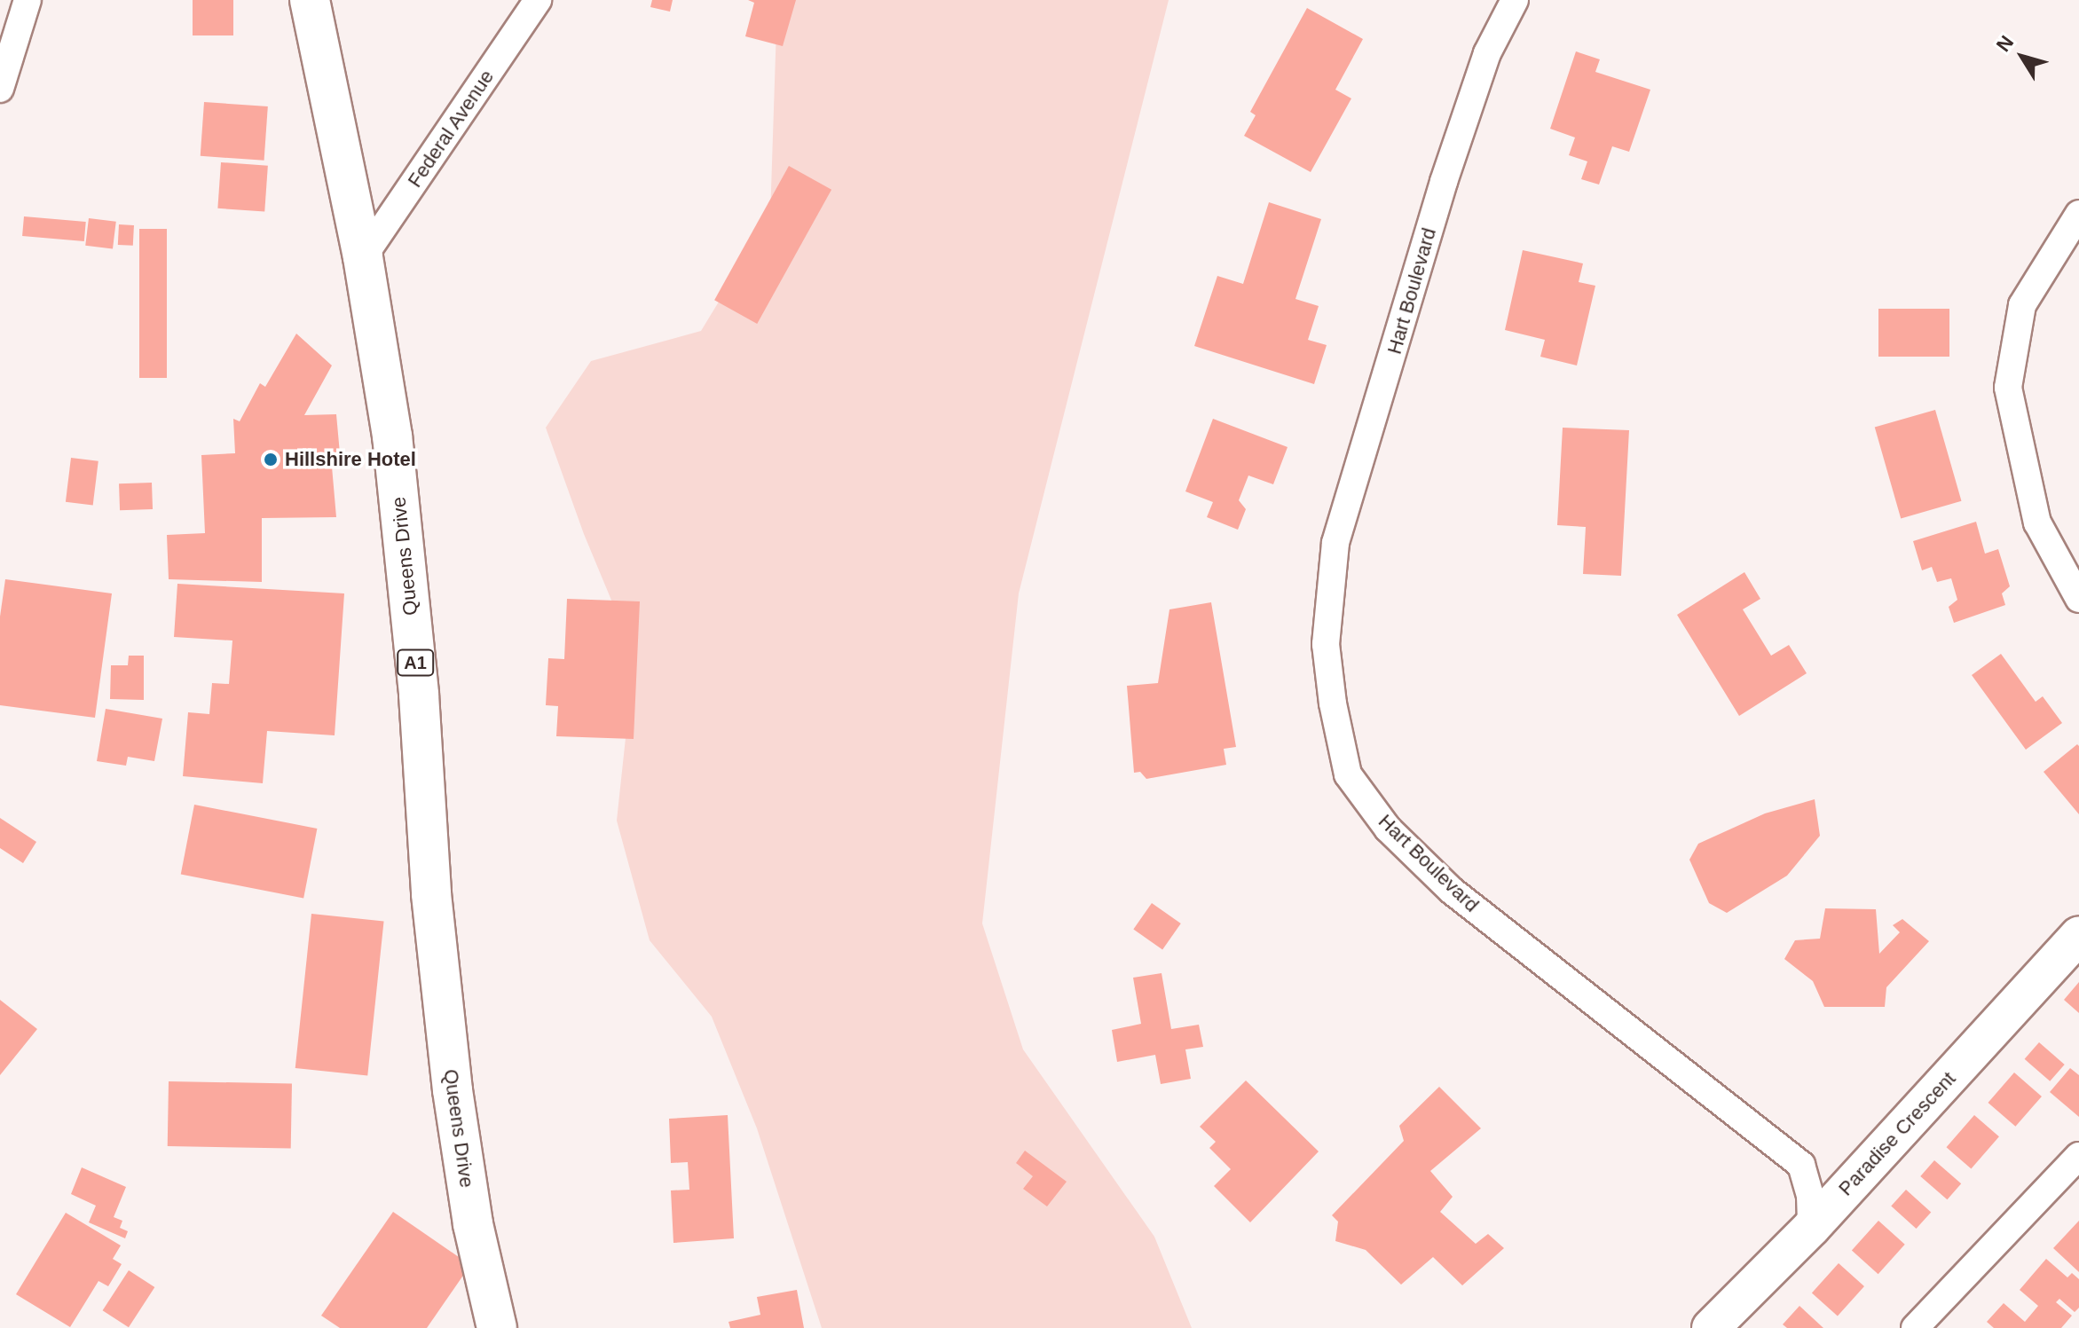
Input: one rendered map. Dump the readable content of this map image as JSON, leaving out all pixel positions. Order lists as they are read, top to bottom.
{
  "streets": {
    "main road": ["Queens Drive", "A1"],
    "street": ["Federal Avenue", "Hart Boulevard", "Paradise Crescent"]
  },
  "crossings": [
    ["Federal Avenue", "Queens Drive"],
    ["Hart Boulevard", "Paradise Crescent"]
  ],
  "places": ["Hillshire Hotel"],
  "north": "top left"
}
